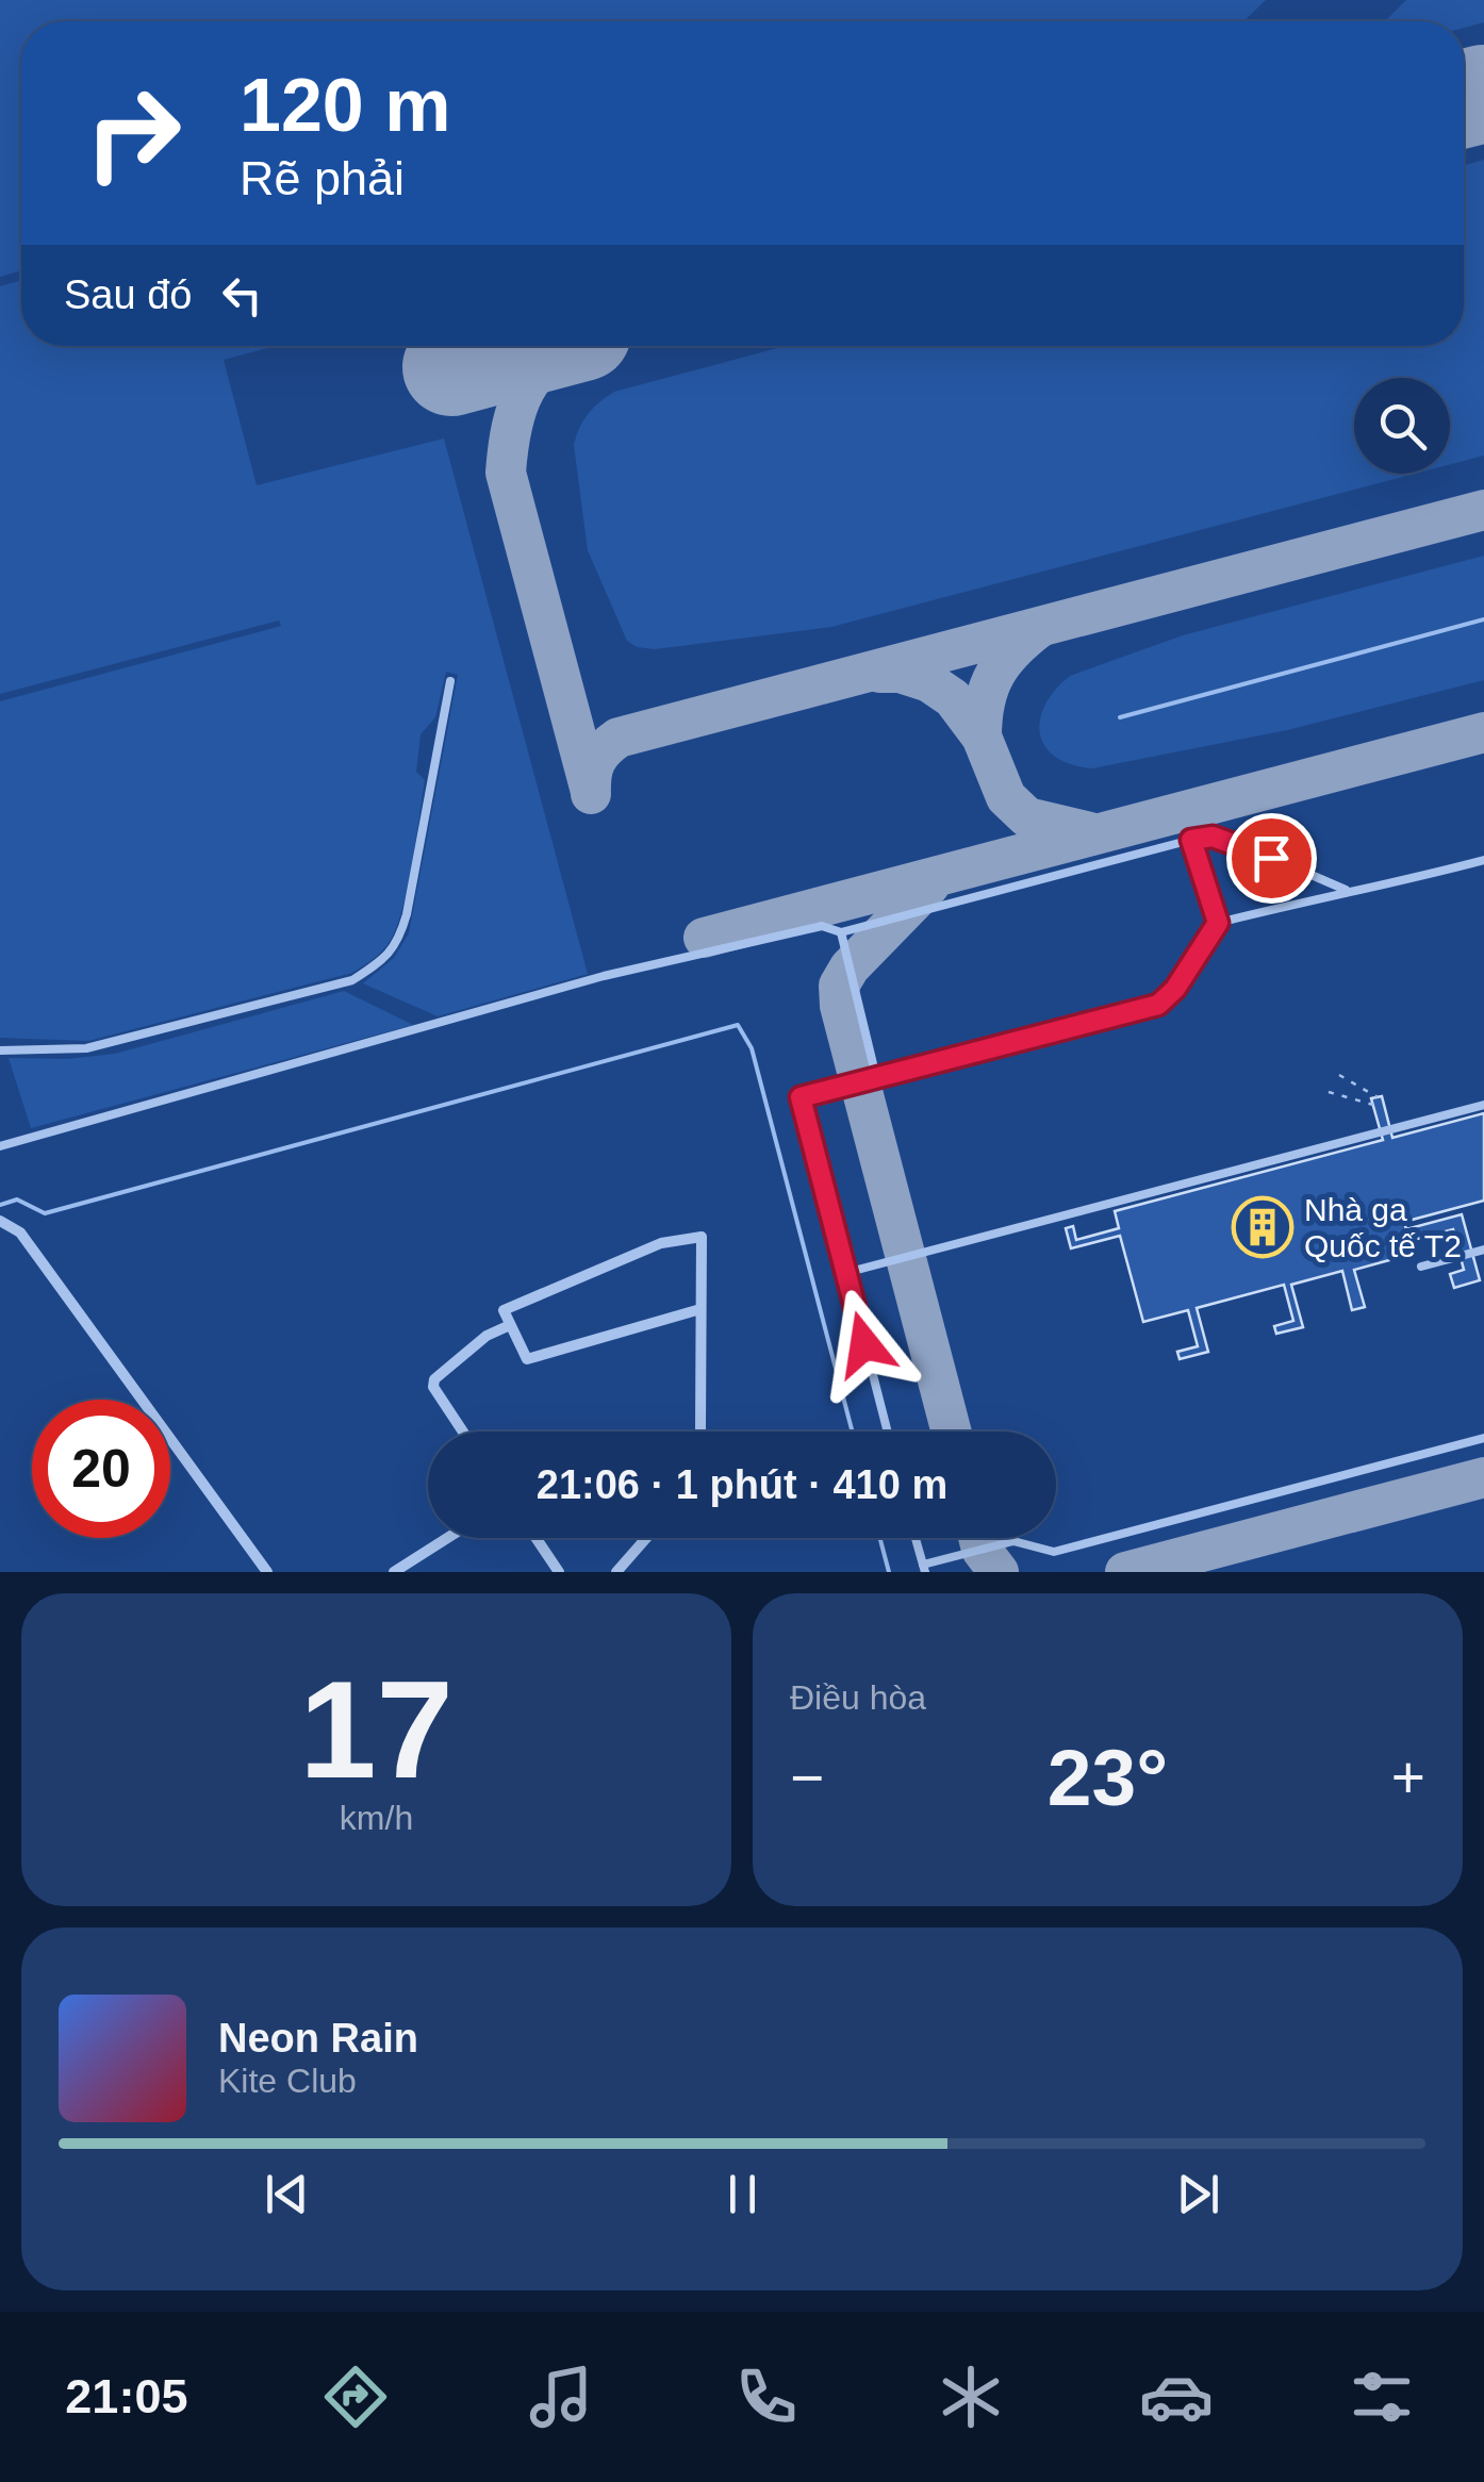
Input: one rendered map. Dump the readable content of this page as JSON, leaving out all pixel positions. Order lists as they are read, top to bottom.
{
  "places": {
    "building": ["Nhà ga Quốc tế T2"]
  },
  "page": {
    "turn": ["120 m", "Rẽ phải"],
    "then": "Sau đó",
    "limit": "20",
    "trip": "21:06 · 1 phút · 410 m",
    "tile": [
      ["17", "km/h"],
      "Điều hòa"
    ],
    "heat": ["−", "23°", "+"],
    "song": ["Neon Rain", "Kite Club"],
    "tabs": "21:05"
  }
}
